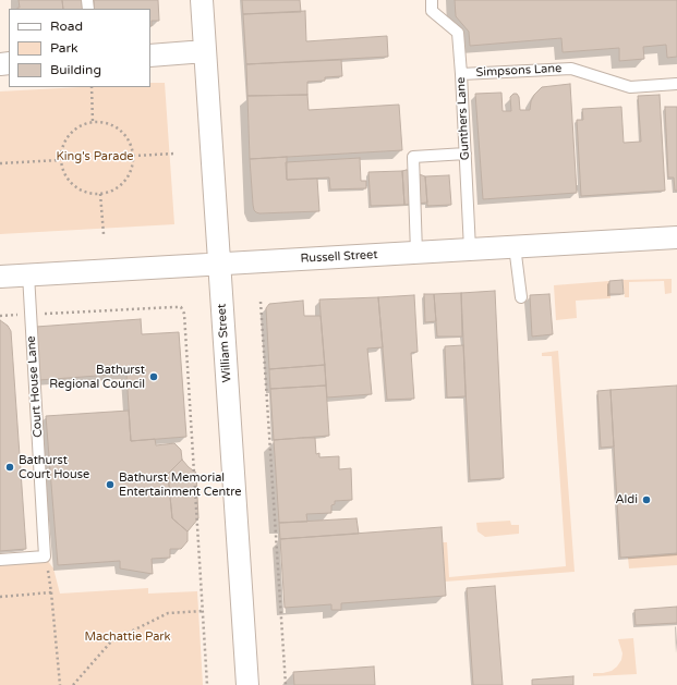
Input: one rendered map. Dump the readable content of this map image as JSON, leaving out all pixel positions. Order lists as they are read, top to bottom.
{
  "streets": {
    "street": ["Russell Street", "William Street"],
    "lane": ["Simpsons Lane", "Gunthers Lane", "Court House Lane"]
  },
  "crossings": [
    ["Simpsons Lane", "Gunthers Lane"],
    ["Gunthers Lane", "Russell Street"],
    ["Russell Street", "William Street"],
    ["Russell Street", "Court House Lane"]
  ],
  "parks": ["King's Parade", "Machattie Park"],
  "places": [
    "Bathurst Regional Council",
    "Bathurst Court House",
    "Bathurst Memorial Entertainment Centre",
    "Aldi"
  ],
  "legend": ["Road", "Park", "Building"]
}
